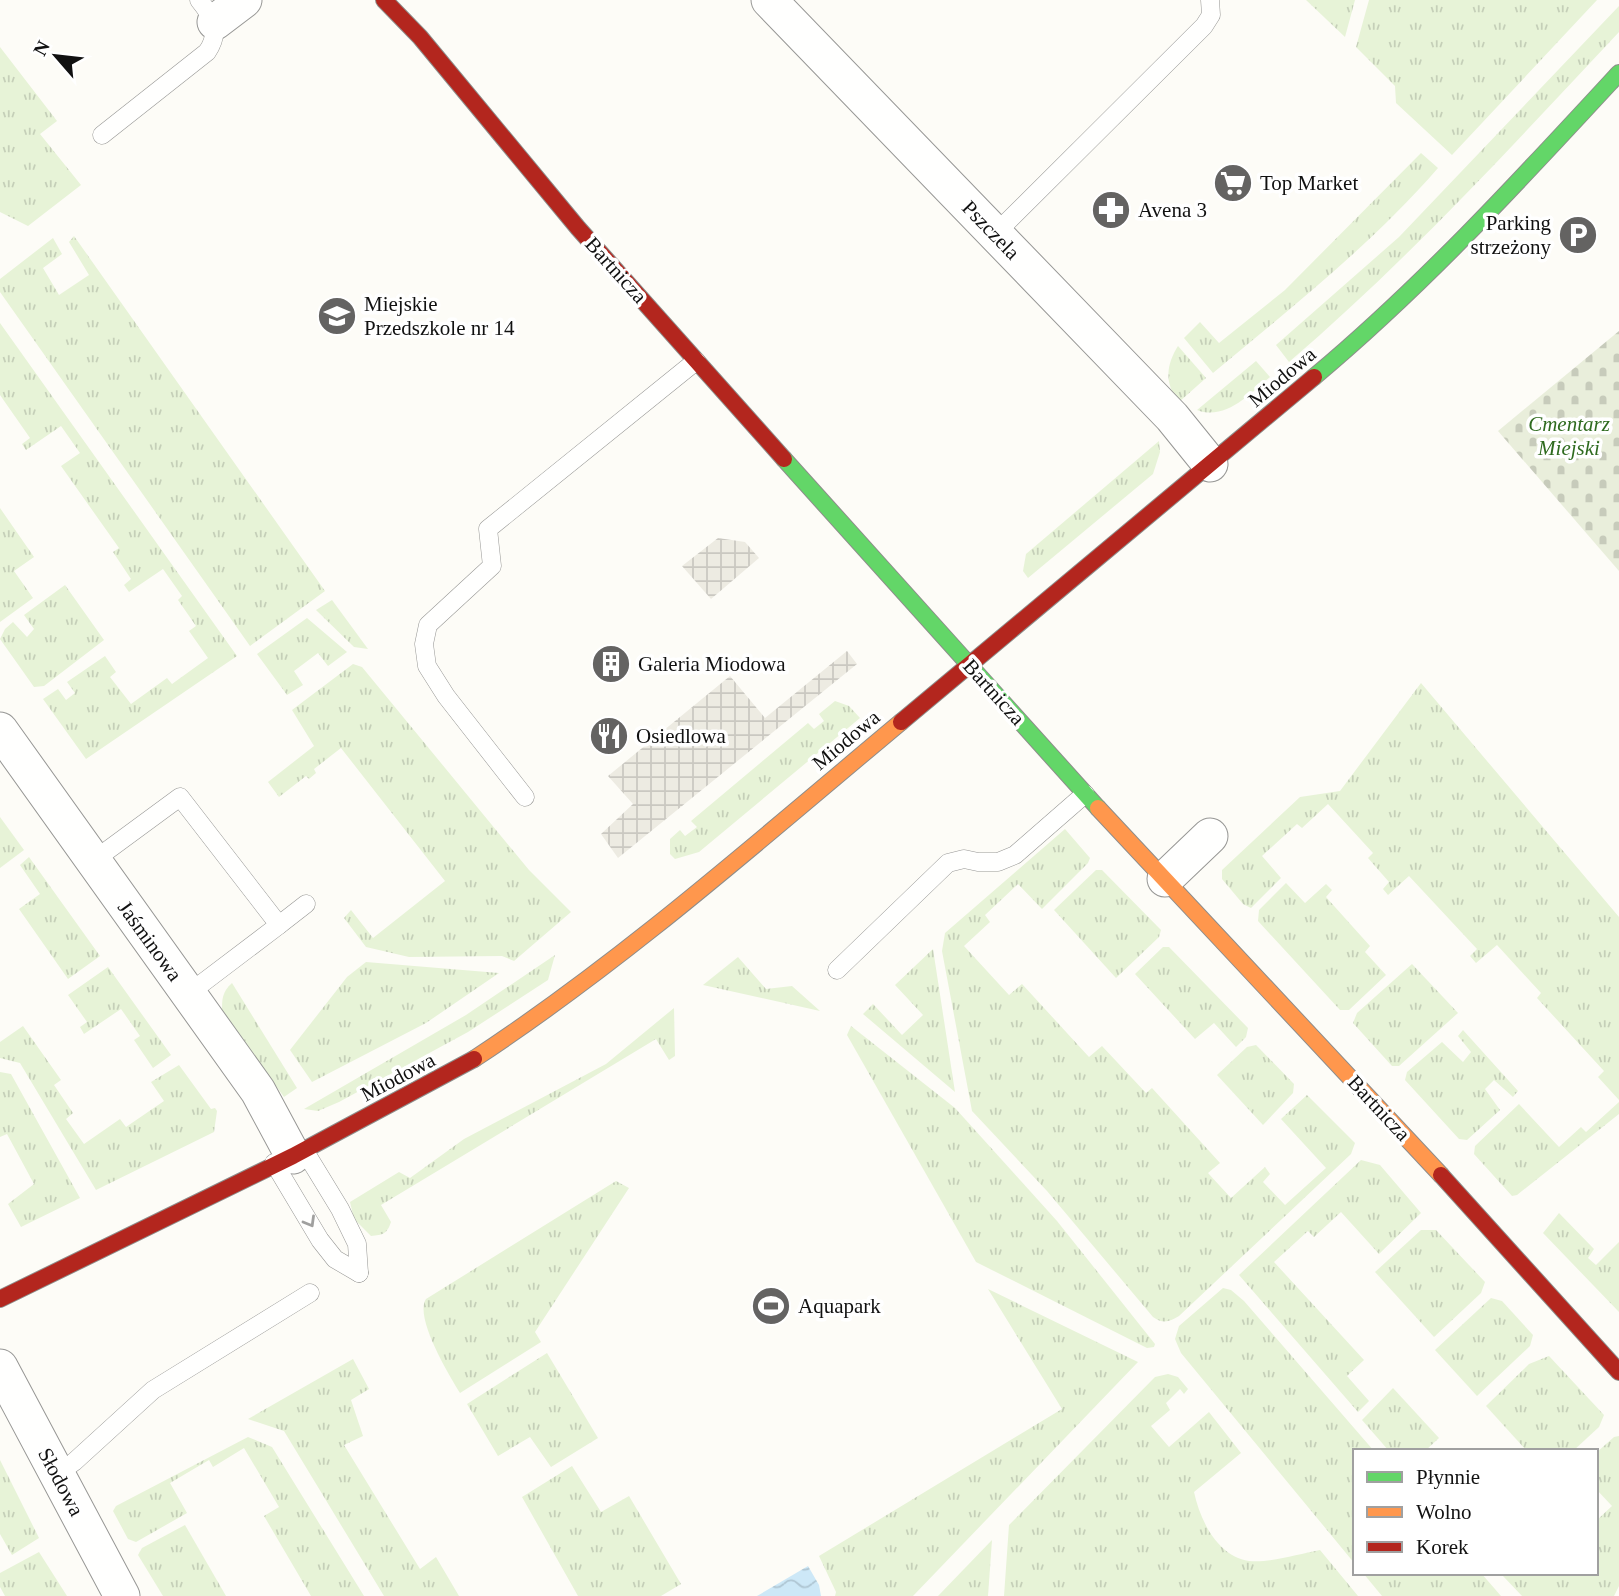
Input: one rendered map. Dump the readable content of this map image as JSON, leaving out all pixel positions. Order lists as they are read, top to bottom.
{
  "streets": {
    "street": [
      "Pszczela",
      "Bartnicza",
      "Miodowa",
      "Jaśminowa",
      "Słodowa"
    ]
  },
  "crossings": [
    ["Pszczela", "Miodowa"],
    ["Bartnicza", "Miodowa"],
    ["Miodowa", "Jaśminowa"]
  ],
  "parks": ["Cmentarz Miejski"],
  "places": {
    "supermarket": ["Top Market"],
    "pharmacy": ["Avena 3"],
    "parking": ["Parking strzeżony"],
    "school or university": ["Miejskie Przedszkole nr 14"],
    "building": ["Galeria Miodowa"],
    "restaurant": ["Osiedlowa"],
    "sports": ["Aquapark"]
  },
  "legend": ["Płynnie", "Wolno", "Korek"],
  "north": "top left"
}
